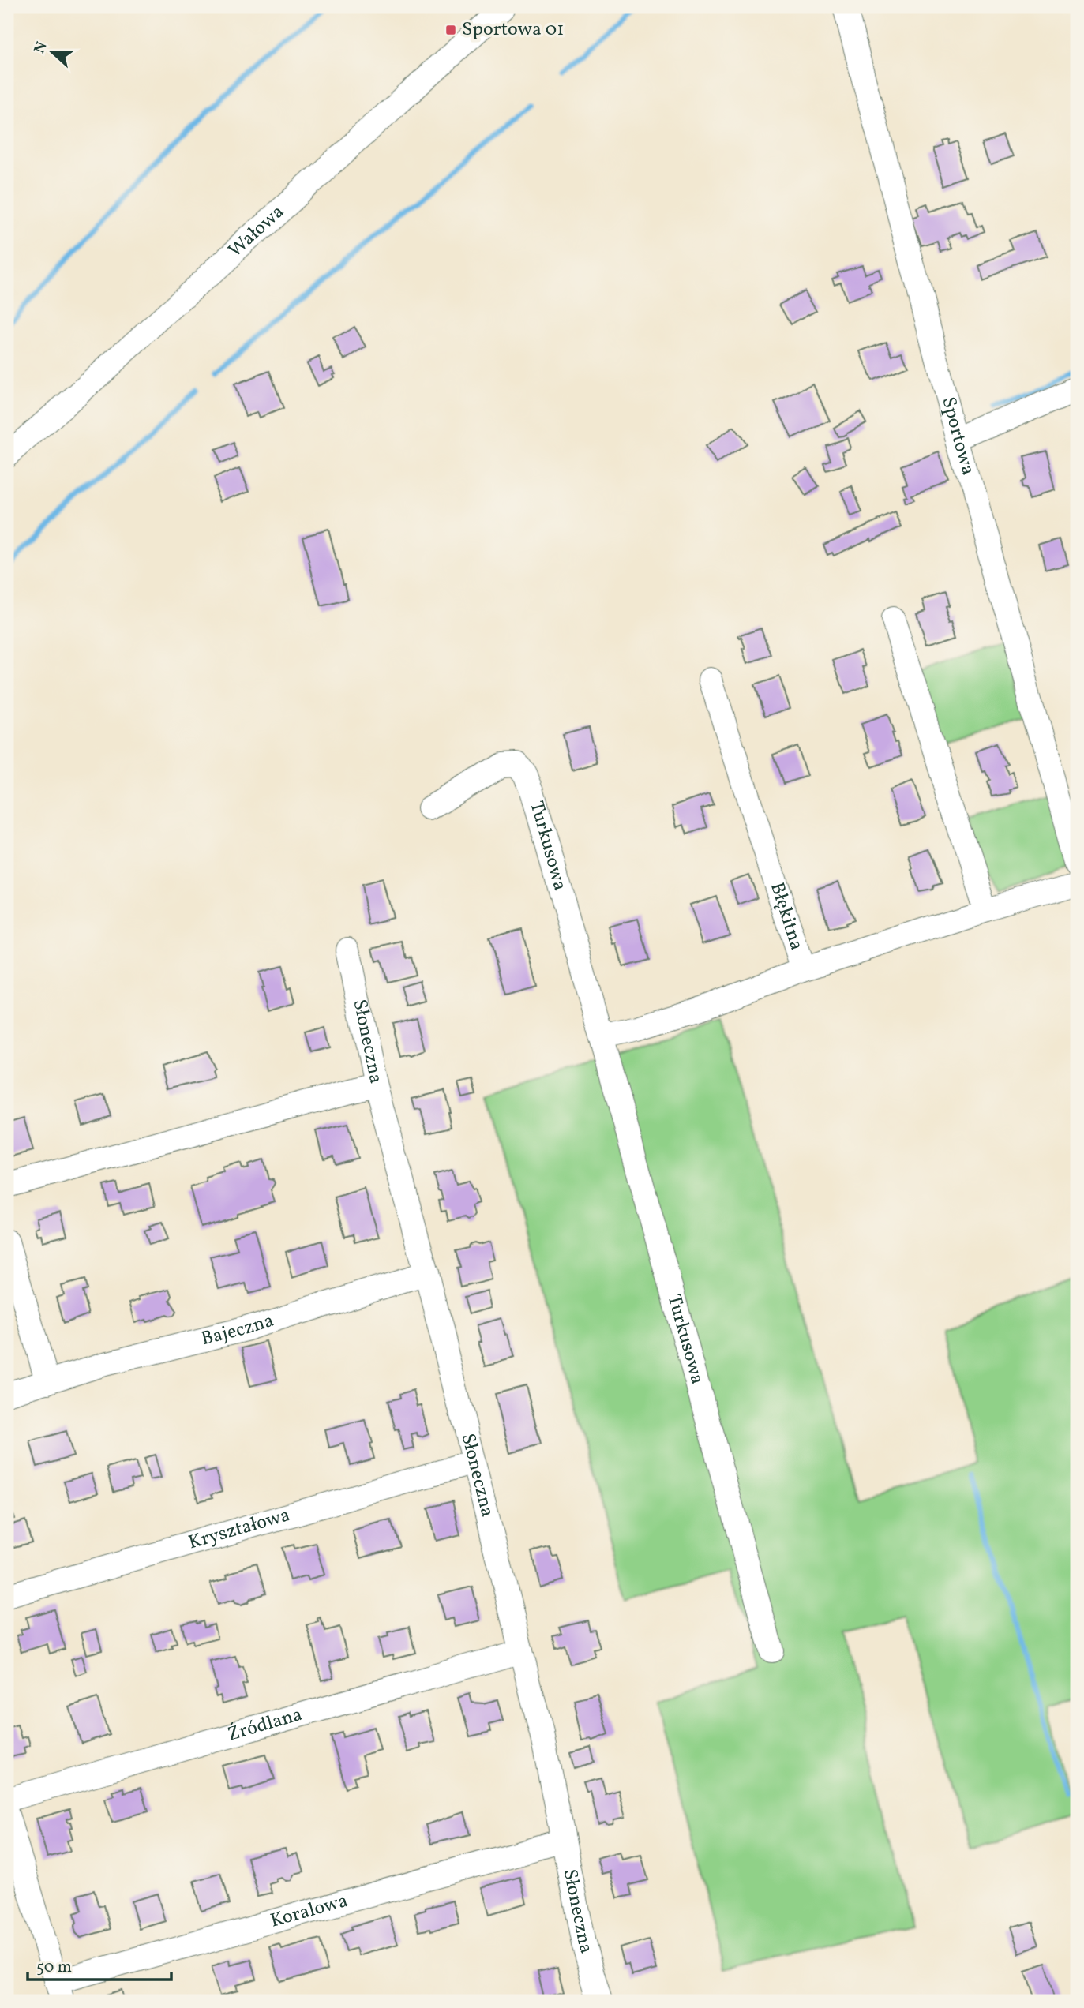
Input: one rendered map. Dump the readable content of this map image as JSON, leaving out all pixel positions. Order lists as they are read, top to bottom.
{
  "streets": {
    "street": [
      "Wałowa",
      "Sportowa",
      "Turkusowa",
      "Błękitna",
      "Słoneczna",
      "Bajeczna",
      "Kryształowa",
      "Źródlana",
      "Koralowa"
    ]
  },
  "crossings": [
    ["Słoneczna", "Bajeczna"],
    ["Słoneczna", "Kryształowa"],
    ["Słoneczna", "Źródlana"],
    ["Słoneczna", "Koralowa"]
  ],
  "places": {
    "transit": ["Sportowa 01"]
  },
  "scale_bar": "50 m",
  "north": "left"
}
